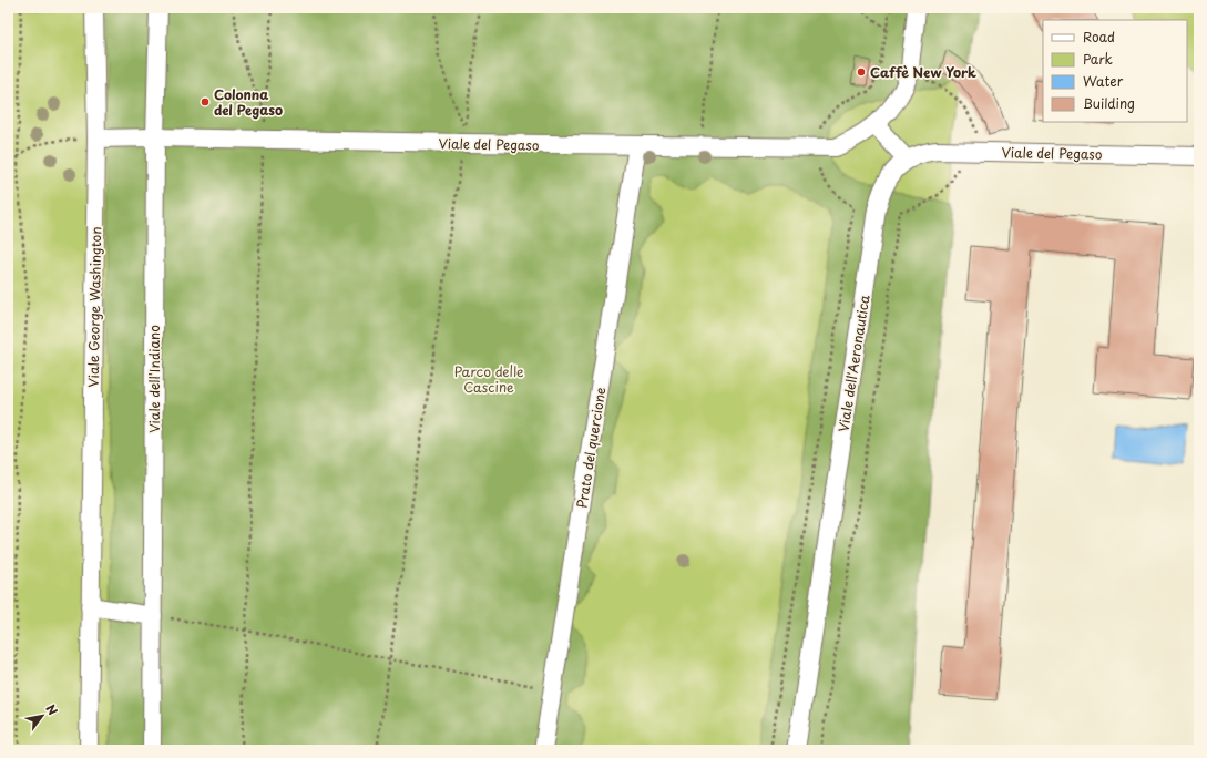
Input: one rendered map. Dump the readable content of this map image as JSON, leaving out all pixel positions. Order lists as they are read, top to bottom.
{
  "streets": {
    "street": [
      "Viale del Pegaso",
      "Viale George Washington",
      "Viale dell'Aeronautica",
      "Viale dell'Indiano",
      "Prato del quercione"
    ]
  },
  "crossings": [
    ["Viale del Pegaso", "Viale George Washington"],
    ["Viale del Pegaso", "Viale dell'Aeronautica"],
    ["Viale del Pegaso", "Viale dell'Indiano"],
    ["Viale del Pegaso", "Prato del quercione"]
  ],
  "parks": ["Parco delle Cascine"],
  "places": ["Caffè New York", "Colonna del Pegaso"],
  "legend": [
    "Road",
    "Park",
    "Water",
    "Building"
  ],
  "north": "top right"
}
